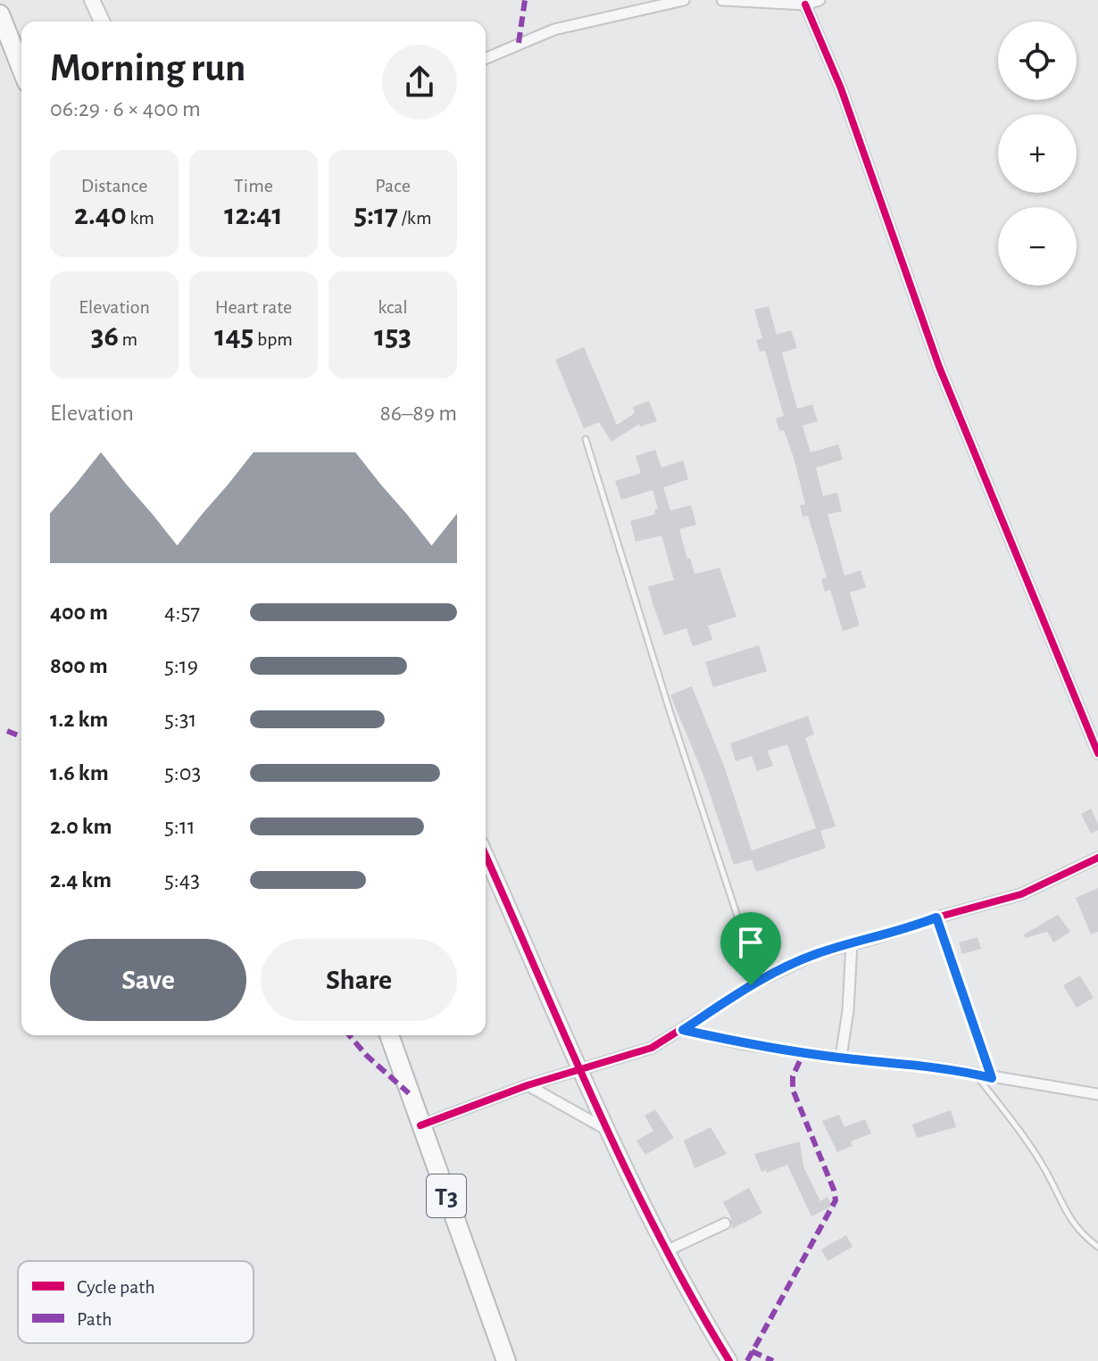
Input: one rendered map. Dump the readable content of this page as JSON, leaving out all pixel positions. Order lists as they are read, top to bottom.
{
  "streets": {
    "highway": ["T3"]
  },
  "legend": ["Cycle path", "Path"],
  "page": {
    "map_buttons": ["+", "−"],
    "heading": ["Morning run", "06:29 · 6 × 400 m"],
    "stats": [
      ["Distance", "2.40 km"],
      ["Time", "12:41"],
      ["Pace", "5:17 /km"],
      ["Elevation", "36 m"],
      ["Heart rate", "145 bpm"],
      ["kcal", "153"]
    ],
    "chart": ["Elevation", "86–89 m"],
    "list": [
      {
        "name": "400 m",
        "note": "4:57"
      },
      {
        "name": "800 m",
        "note": "5:19"
      },
      {
        "name": "1.2 km",
        "note": "5:31"
      },
      {
        "name": "1.6 km",
        "note": "5:03"
      },
      {
        "name": "2.0 km",
        "note": "5:11"
      },
      {
        "name": "2.4 km",
        "note": "5:43"
      }
    ],
    "buttons": ["Save", "Share"]
  }
}
